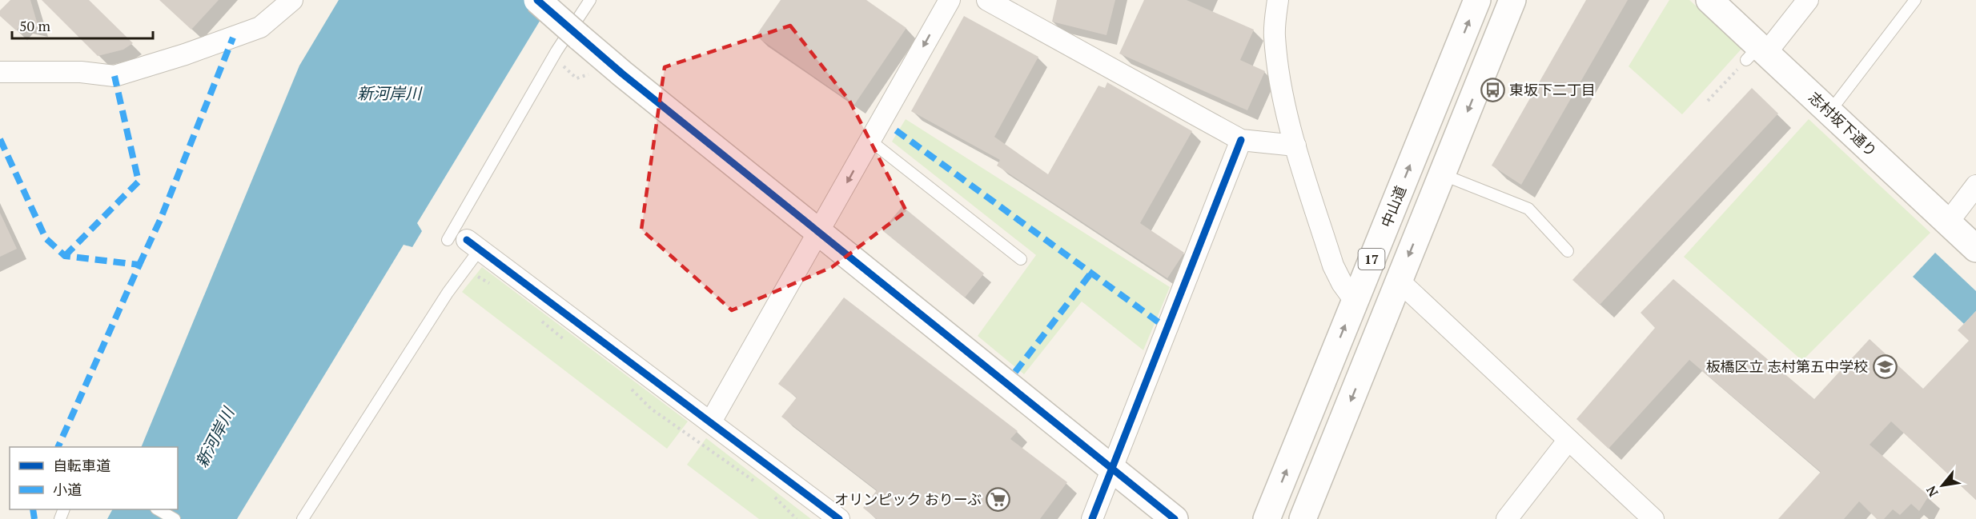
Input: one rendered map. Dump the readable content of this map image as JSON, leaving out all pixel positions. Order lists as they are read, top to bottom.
{
  "streets": {
    "main road": ["志村坂下通り", "中山道", "17"]
  },
  "water": ["新河岸川"],
  "places": {
    "bus stop": ["東坂下二丁目"],
    "school or university": ["板橋区立 志村第五中学校"],
    "supermarket": ["オリンピック おりーぶ"]
  },
  "legend": ["自転車道", "小道"],
  "scale_bar": "50 m",
  "north": "bottom left"
}
